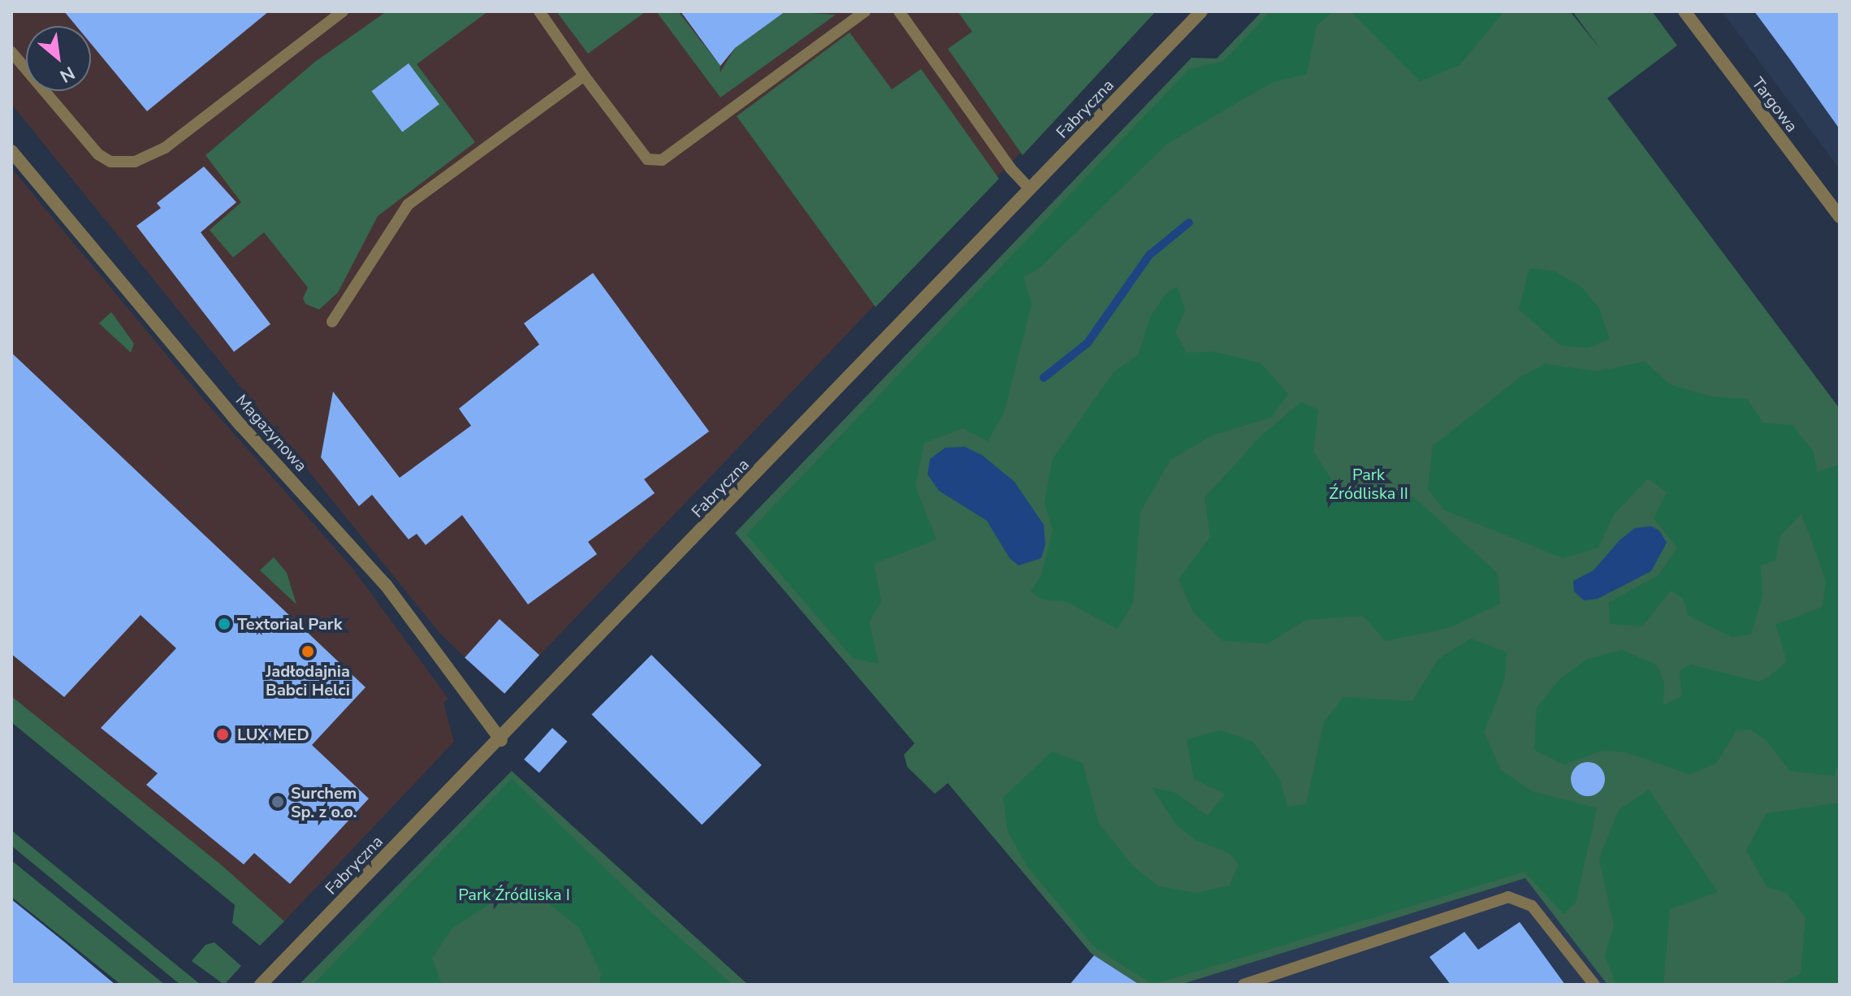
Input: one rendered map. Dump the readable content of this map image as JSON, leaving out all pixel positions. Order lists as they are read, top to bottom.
{
  "streets": {
    "street": ["Targowa", "Fabryczna", "Magazynowa"]
  },
  "crossings": [
    ["Fabryczna", "Magazynowa"]
  ],
  "parks": ["Park Źródliska II", "Park Źródliska I"],
  "places": [
    "Textorial Park",
    "Jadłodajnia Babci Helci",
    "LUX MED",
    "Surchem Sp. z o.o."
  ],
  "north": "bottom right"
}
